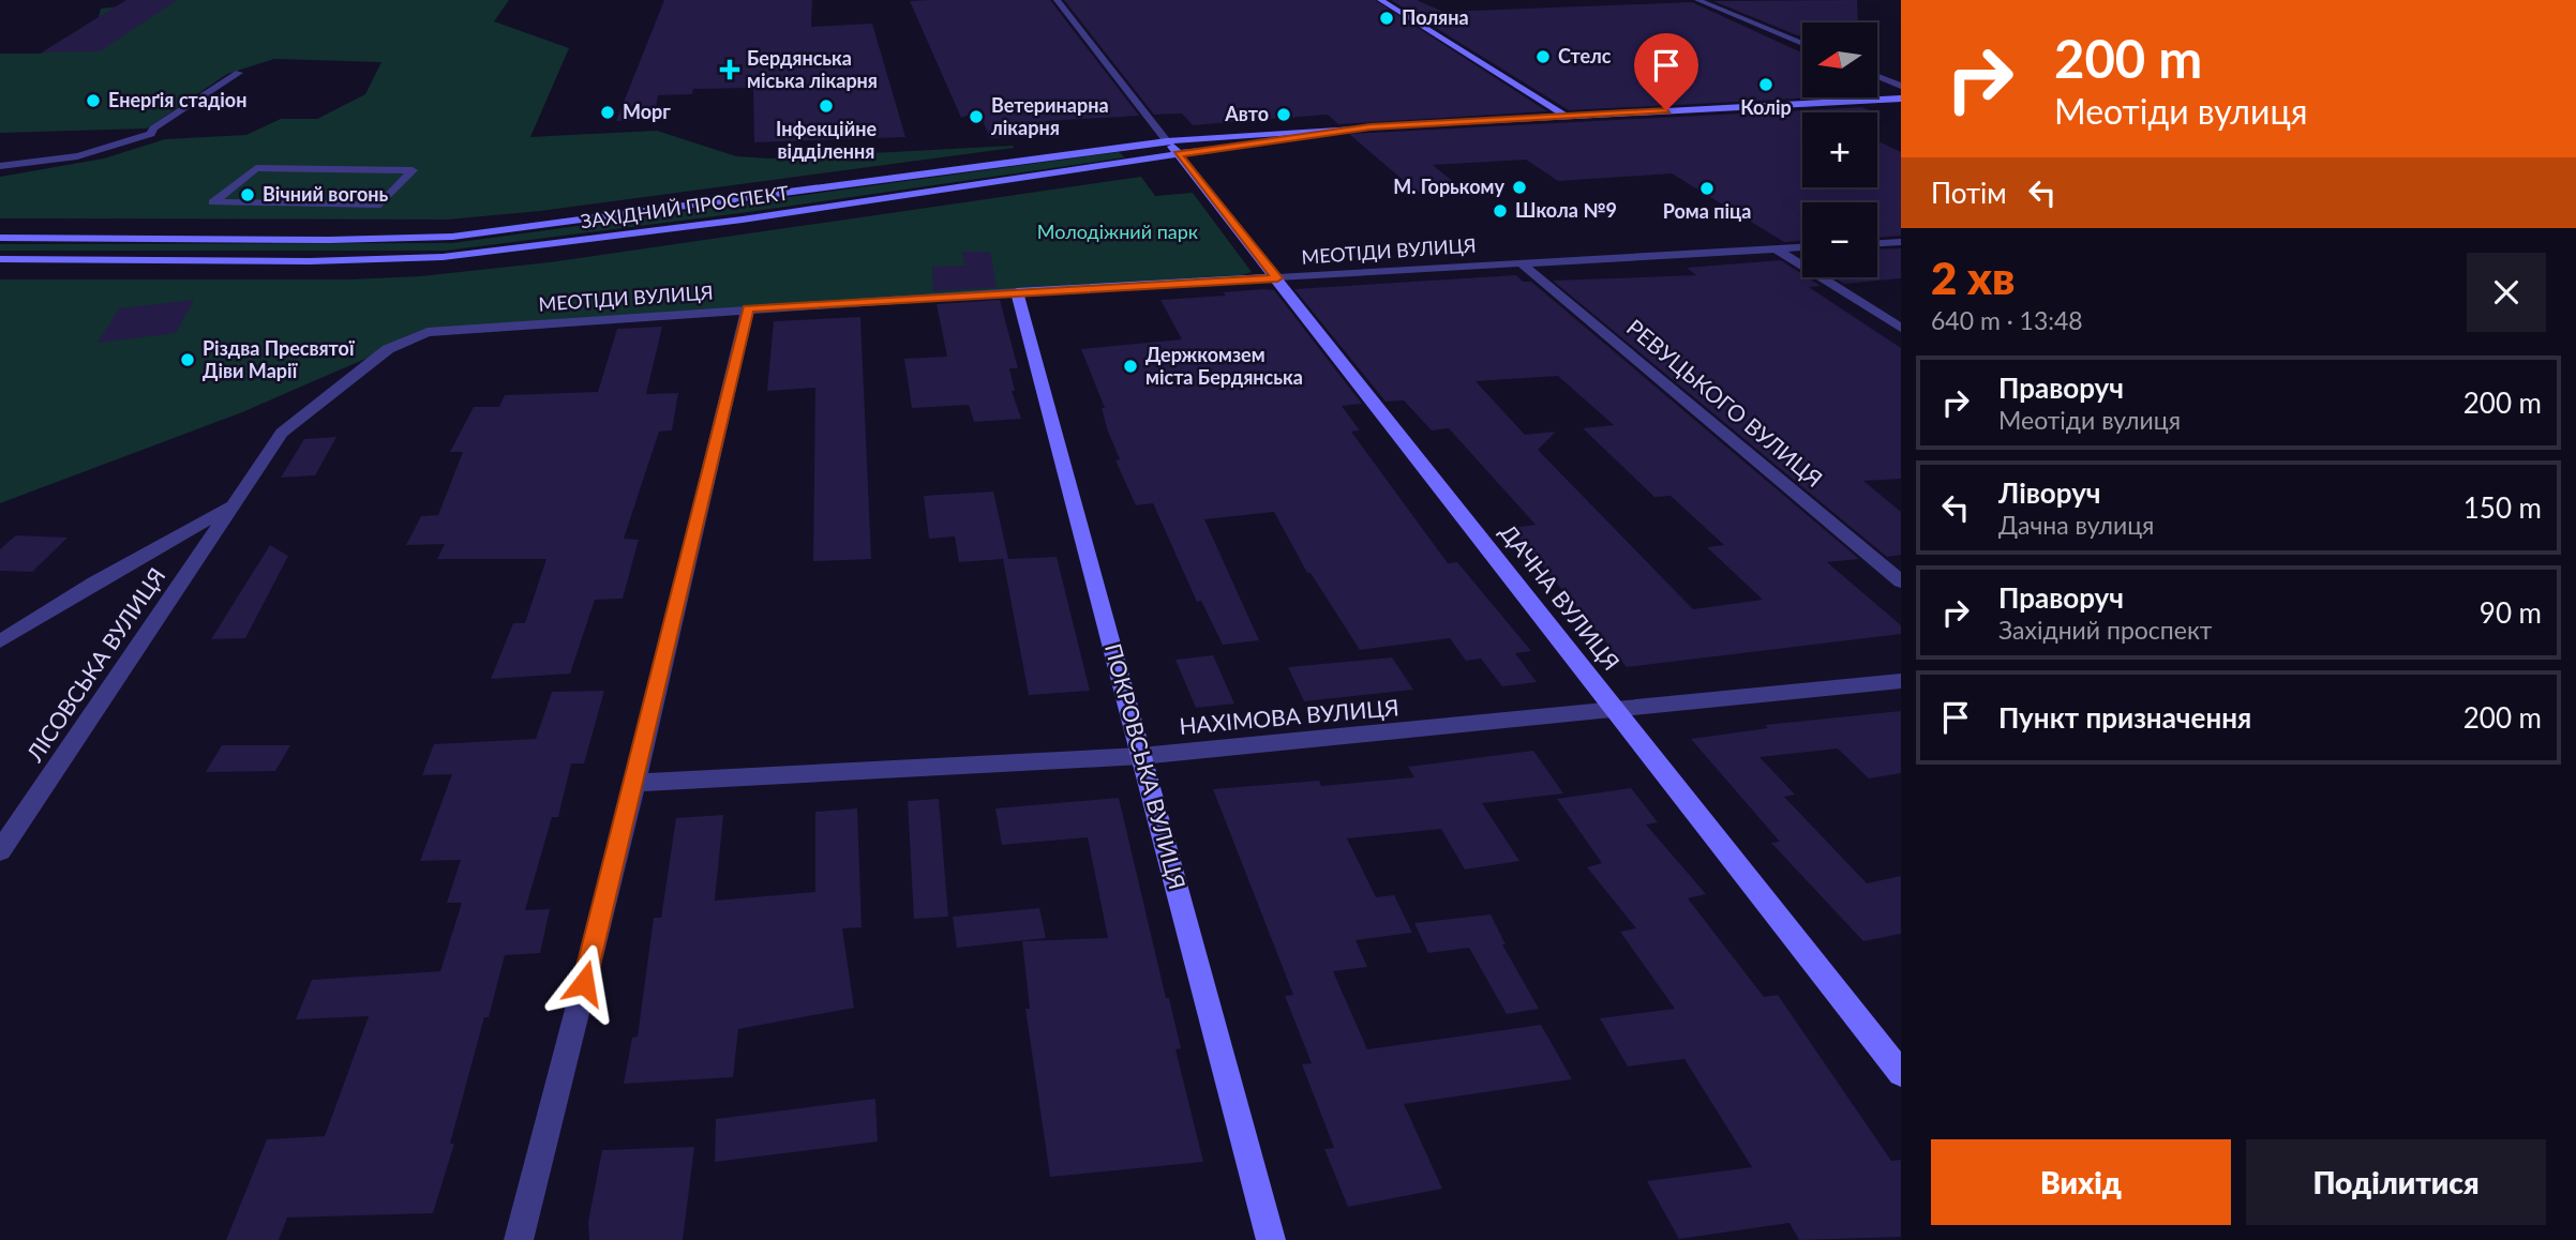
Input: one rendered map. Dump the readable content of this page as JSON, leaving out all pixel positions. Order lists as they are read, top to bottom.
{
  "streets": {
    "main road": [
      "ЗАХІДНИЙ ПРОСПЕКТ",
      "МЕОТІДИ ВУЛИЦЯ",
      "ДАЧНА ВУЛИЦЯ",
      "ПОКРОВСЬКА ВУЛИЦЯ"
    ],
    "street": ["РЕВУЦЬКОГО ВУЛИЦЯ", "ЛІСОВСЬКА ВУЛИЦЯ", "НАХІМОВА ВУЛИЦЯ"]
  },
  "crossings": [
    ["ЗАХІДНИЙ ПРОСПЕКТ", "ДАЧНА ВУЛИЦЯ"],
    ["МЕОТІДИ ВУЛИЦЯ", "РЕВУЦЬКОГО ВУЛИЦЯ"],
    ["МЕОТІДИ ВУЛИЦЯ", "ДАЧНА ВУЛИЦЯ"],
    ["МЕОТІДИ ВУЛИЦЯ", "ЛІСОВСЬКА ВУЛИЦЯ"],
    ["МЕОТІДИ ВУЛИЦЯ", "ПОКРОВСЬКА ВУЛИЦЯ"],
    ["ДАЧНА ВУЛИЦЯ", "НАХІМОВА ВУЛИЦЯ"],
    ["НАХІМОВА ВУЛИЦЯ", "ПОКРОВСЬКА ВУЛИЦЯ"]
  ],
  "parks": ["Молодіжний парк"],
  "places": {
    "other": [
      "Поляна",
      "Стелс",
      "Колір",
      "Енерґія стадіон",
      "Інфекційне відділення",
      "Морг",
      "Авто",
      "Ветеринарна лікарня",
      "М. Горькому",
      "Рома піца",
      "Вічний вогонь",
      "Школа №9",
      "Різдва Пресвятої Діви Марії",
      "Держкомзем міста Бердянська"
    ],
    "health": ["Бердянська міська лікарня"]
  },
  "north": "left",
  "page": {
    "turn": ["200 m", "Меотіди вулиця"],
    "map_buttons": ["+", "−"],
    "then": "Потім",
    "heading": ["2 хв", "640 m · 13:48"],
    "list": [
      {
        "name": "Праворуч",
        "note": "Меотіди вулиця",
        "value": "200 m"
      },
      {
        "name": "Ліворуч",
        "note": "Дачна вулиця",
        "value": "150 m"
      },
      {
        "name": "Праворуч",
        "note": "Західний проспект",
        "value": "90 m"
      },
      {
        "name": "Пункт призначення",
        "value": "200 m"
      }
    ],
    "buttons": ["Вихід", "Поділитися"]
  }
}
